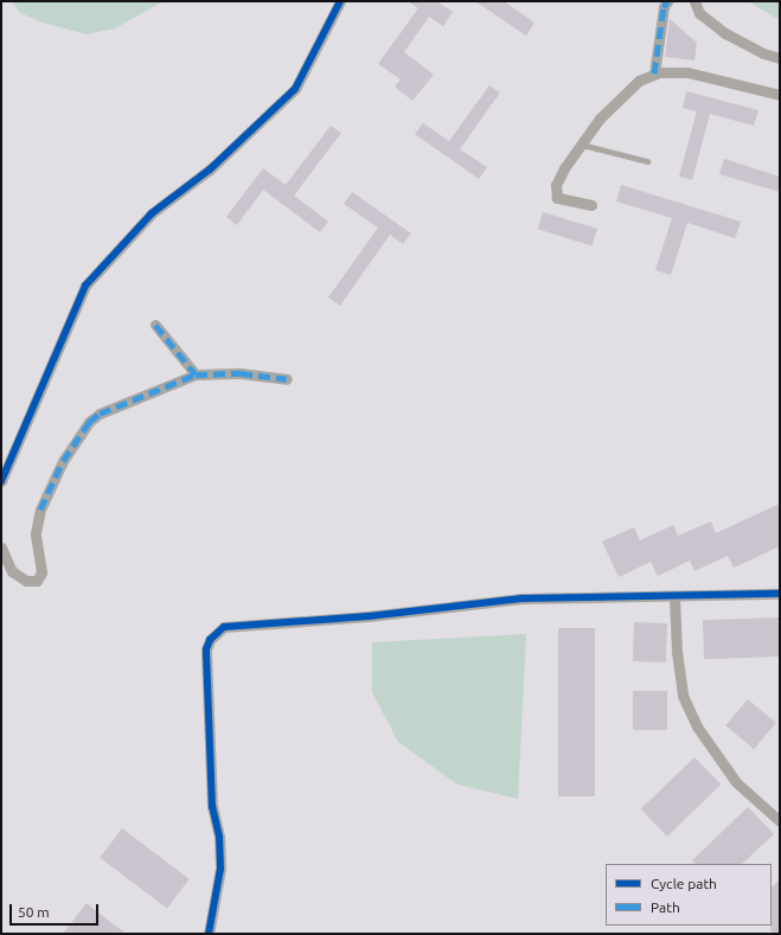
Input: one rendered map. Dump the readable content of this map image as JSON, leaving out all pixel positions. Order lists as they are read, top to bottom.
{
  "legend": ["Cycle path", "Path"],
  "scale_bar": "50 m"
}
